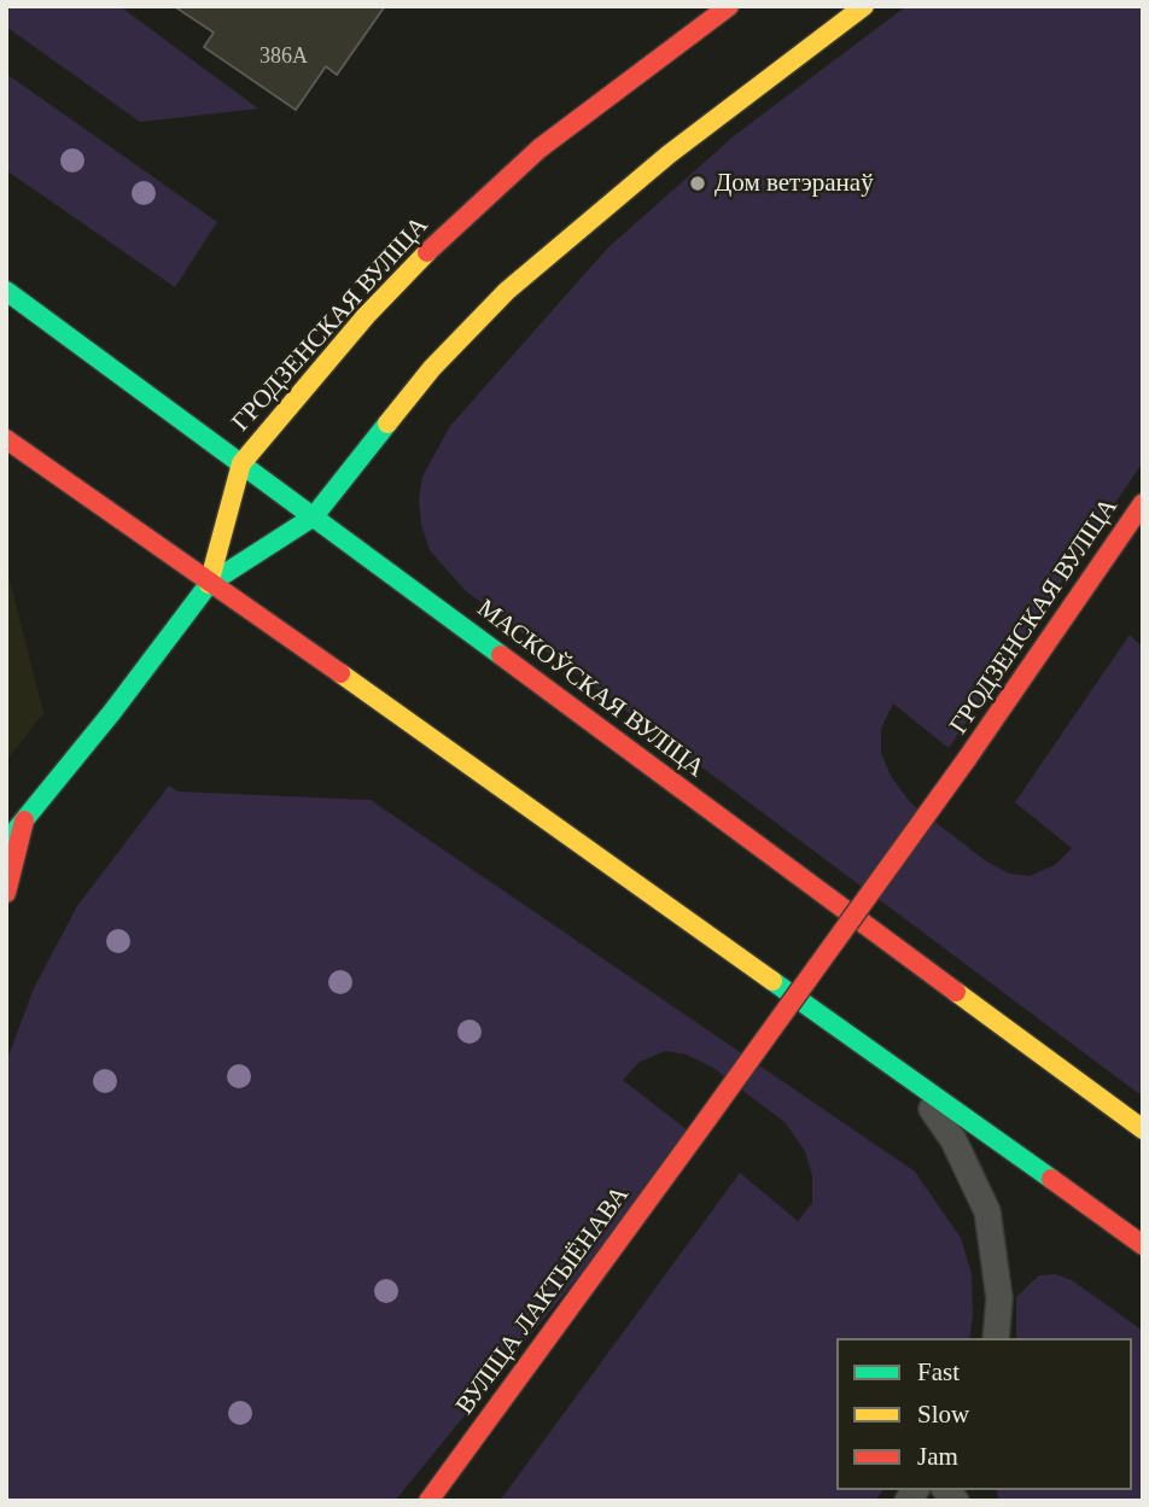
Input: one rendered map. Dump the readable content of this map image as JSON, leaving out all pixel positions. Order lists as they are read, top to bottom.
{
  "streets": {
    "main road": ["ГРОДЗЕНСКАЯ ВУЛІЦА", "МАСКОЎСКАЯ ВУЛІЦА", "ВУЛІЦА ЛАКТЫЁНАВА"]
  },
  "crossings": [
    ["ГРОДЗЕНСКАЯ ВУЛІЦА", "МАСКОЎСКАЯ ВУЛІЦА"],
    ["ГРОДЗЕНСКАЯ ВУЛІЦА", "ВУЛІЦА ЛАКТЫЁНАВА"]
  ],
  "places": ["Дом ветэранаў"],
  "house_numbers": ["386А"],
  "legend": ["Fast", "Slow", "Jam"]
}
